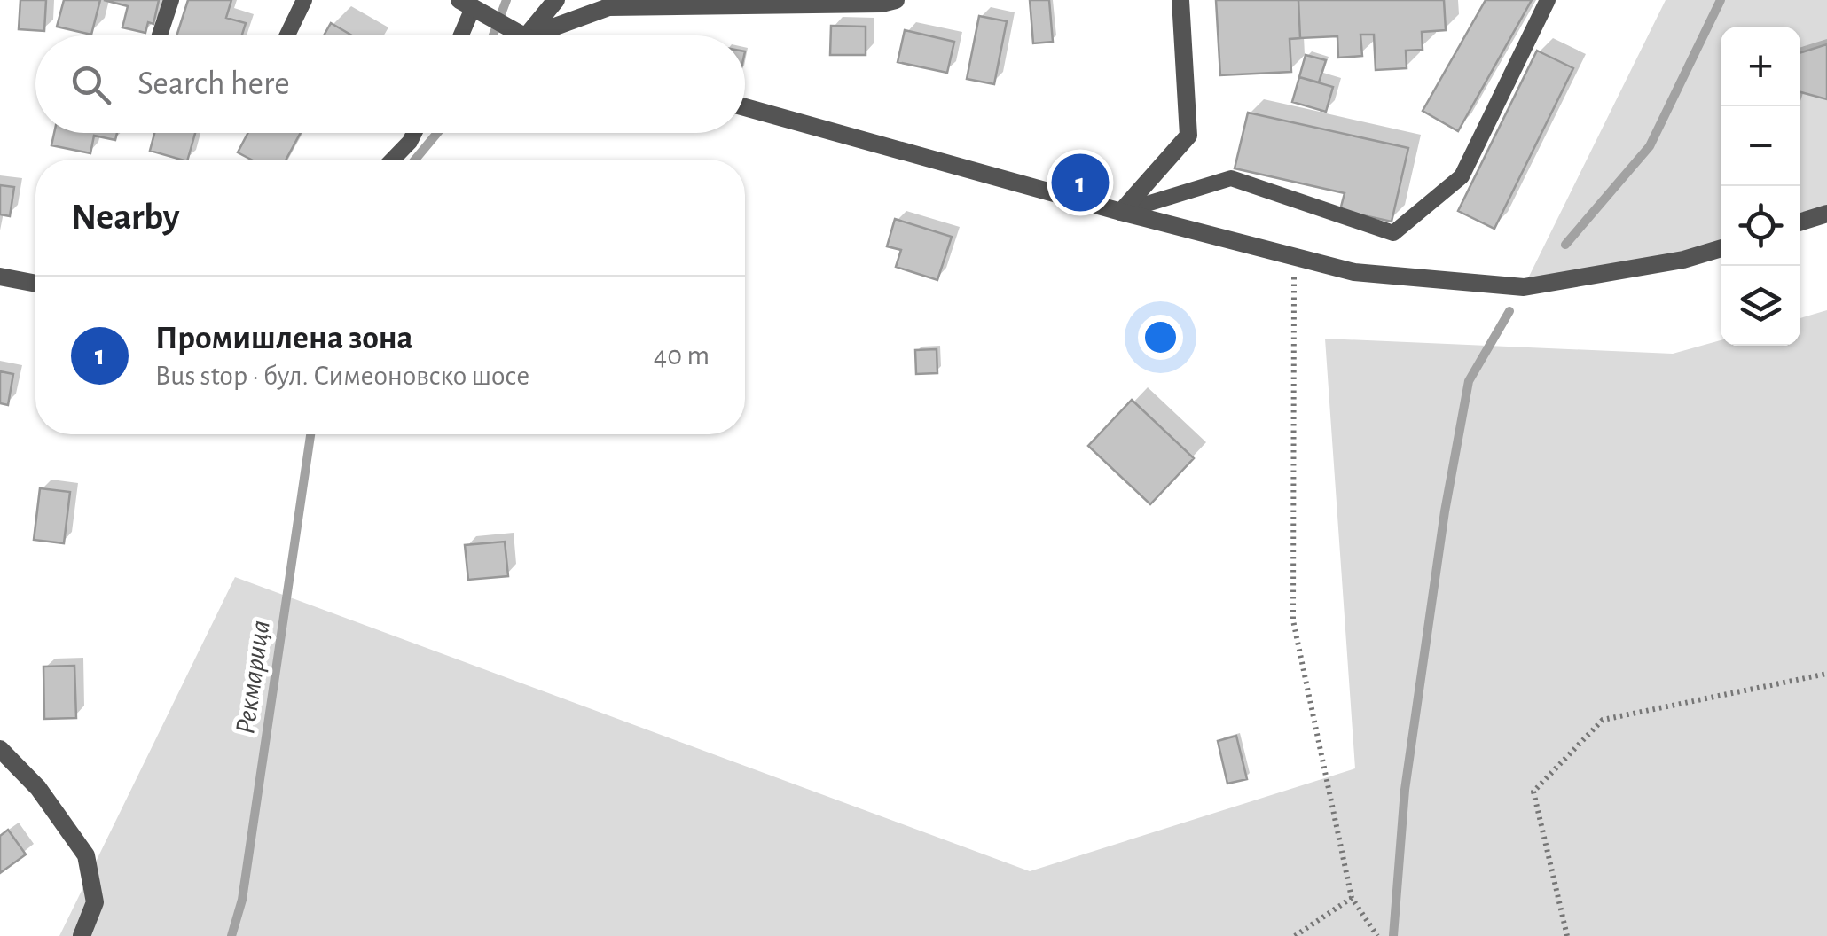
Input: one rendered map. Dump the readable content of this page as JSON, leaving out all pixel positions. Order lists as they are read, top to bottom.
{
  "water": ["Рекмарица"],
  "page": {
    "map_buttons": ["+", "−"],
    "search": "Search here",
    "pins": "1",
    "heading": "Nearby",
    "list": [
      {
        "mark": "1",
        "name": "Промишлена зона",
        "note": "Bus stop · бул. Симеоновско шосе",
        "value": "40 m"
      }
    ]
  }
}
